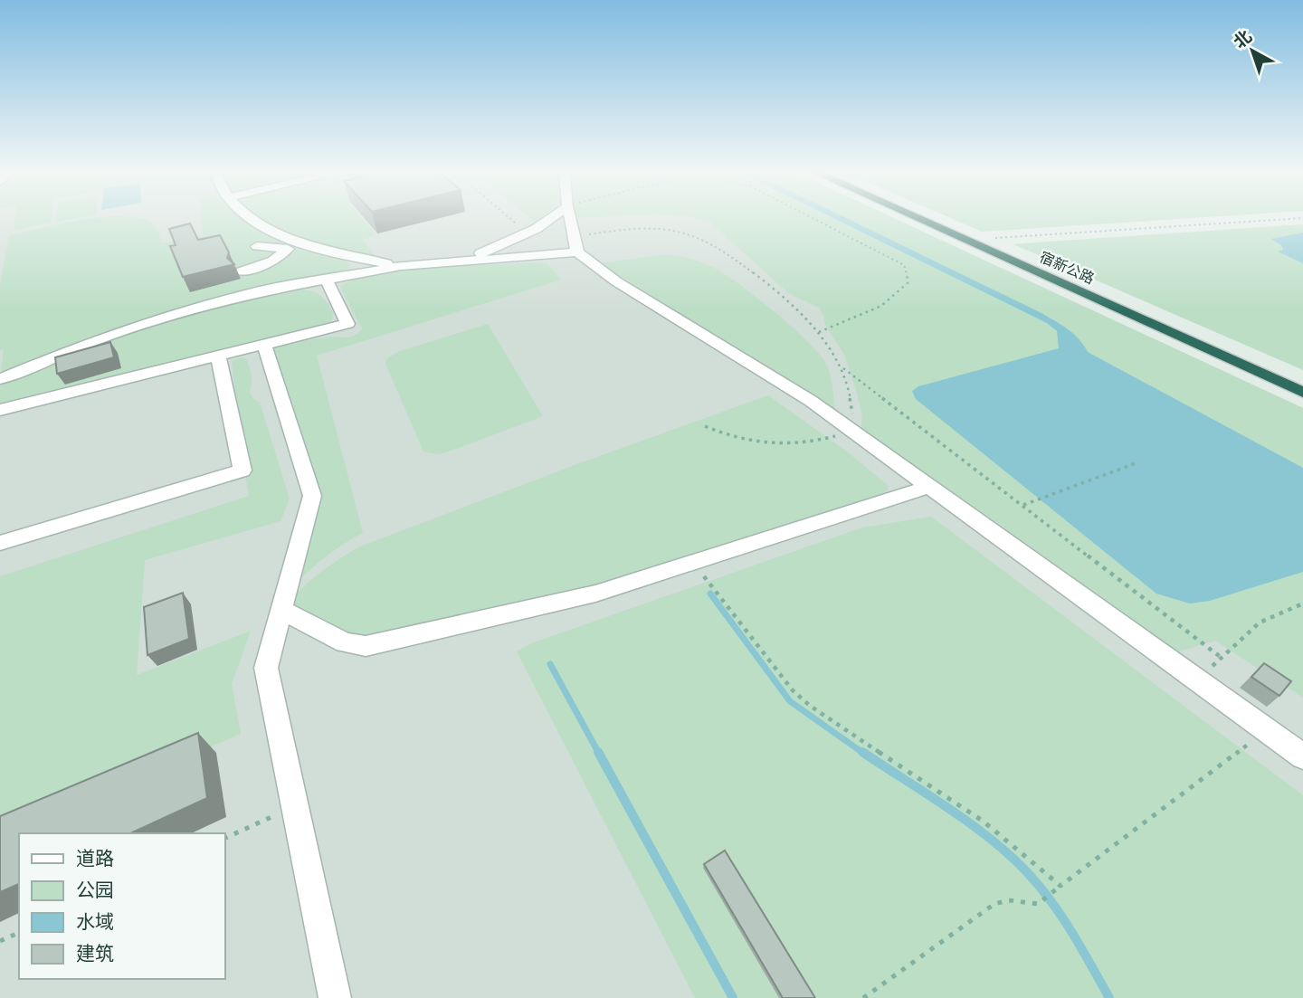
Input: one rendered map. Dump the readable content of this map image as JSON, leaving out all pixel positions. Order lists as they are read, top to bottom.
{
  "streets": {
    "highway": ["宿新公路"]
  },
  "legend": [
    "道路",
    "公园",
    "水域",
    "建筑"
  ],
  "north": "top left"
}
